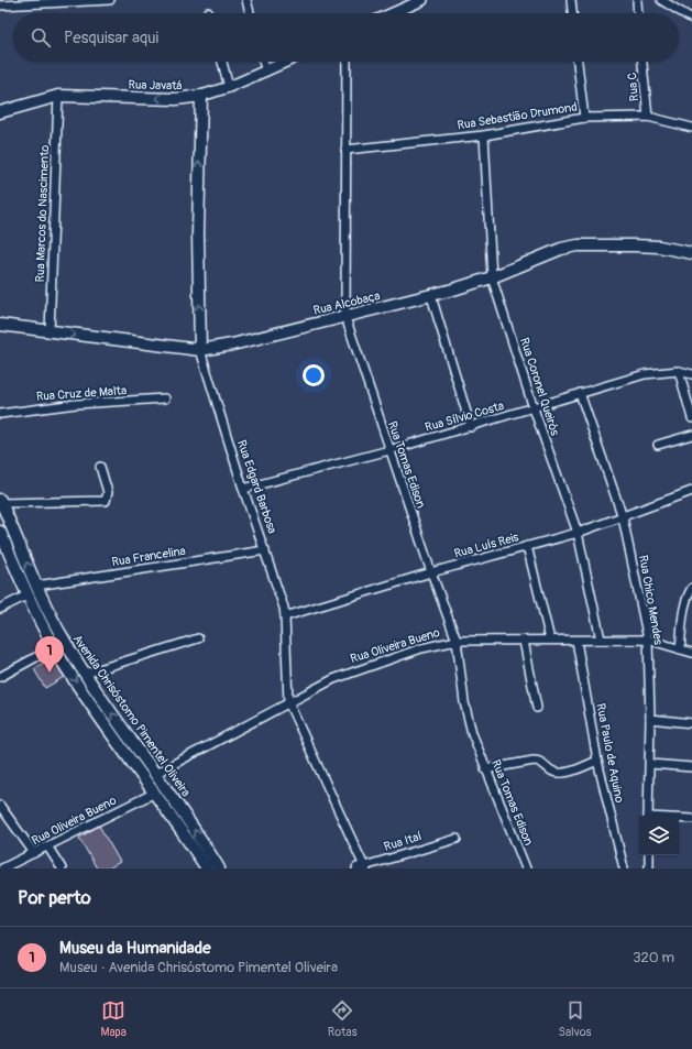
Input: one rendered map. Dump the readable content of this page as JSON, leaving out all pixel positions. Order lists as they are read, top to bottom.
{
  "streets": {
    "main road": [
      "Rua Javatá",
      "Rua Alcobaça",
      "Rua Edgard Barbosa",
      "Avenida Chrisóstomo Pimentel Oliveira"
    ],
    "street": [
      "Rua C",
      "Rua Sebastião Drumond",
      "Rua Marcos do Nascimento",
      "Rua Coronel Queirós",
      "Rua Cruz de Malta",
      "Rua Sílvio Costa",
      "Rua Tomas Edison",
      "Rua Luís Reis",
      "Rua Francelina",
      "Rua Chico Mendes",
      "Rua Oliveira Bueno",
      "Rua Paulo de Aquino",
      "Rua Itaí"
    ]
  },
  "crossings": [
    ["Rua Javatá", "Rua Marcos do Nascimento"],
    ["Rua Javatá", "Rua Edgard Barbosa"],
    ["Rua C", "Rua Sebastião Drumond"],
    ["Rua Sebastião Drumond", "Rua Coronel Queirós"],
    ["Rua Sebastião Drumond", "Rua Tomas Edison"],
    ["Rua Marcos do Nascimento", "Rua Alcobaça"],
    ["Rua Alcobaça", "Rua Coronel Queirós"],
    ["Rua Alcobaça", "Rua Tomas Edison"],
    ["Rua Alcobaça", "Rua Edgard Barbosa"],
    ["Rua Coronel Queirós", "Rua Sílvio Costa"],
    ["Rua Coronel Queirós", "Rua Luís Reis"],
    ["Rua Coronel Queirós", "Rua Oliveira Bueno"],
    ["Rua Sílvio Costa", "Rua Tomas Edison"],
    ["Rua Sílvio Costa", "Rua Edgard Barbosa"],
    ["Rua Sílvio Costa", "Rua Chico Mendes"],
    ["Rua Tomas Edison", "Rua Luís Reis"],
    ["Rua Tomas Edison", "Rua Oliveira Bueno"],
    ["Rua Edgard Barbosa", "Rua Luís Reis"],
    ["Rua Edgard Barbosa", "Rua Francelina"],
    ["Rua Edgard Barbosa", "Rua Oliveira Bueno"],
    ["Rua Edgard Barbosa", "Rua Itaí"],
    ["Rua Luís Reis", "Rua Chico Mendes"],
    ["Rua Francelina", "Avenida Chrisóstomo Pimentel Oliveira"],
    ["Rua Chico Mendes", "Rua Oliveira Bueno"],
    ["Rua Oliveira Bueno", "Avenida Chrisóstomo Pimentel Oliveira"],
    ["Rua Oliveira Bueno", "Rua Paulo de Aquino"]
  ],
  "page": {
    "search": "Pesquisar aqui",
    "pins": "1",
    "heading": "Por perto",
    "list": [
      {
        "mark": "1",
        "name": "Museu da Humanidade",
        "note": "Museu · Avenida Chrisóstomo Pimentel Oliveira",
        "value": "320 m"
      }
    ],
    "nav": ["Mapa", "Rotas", "Salvos"]
  }
}
